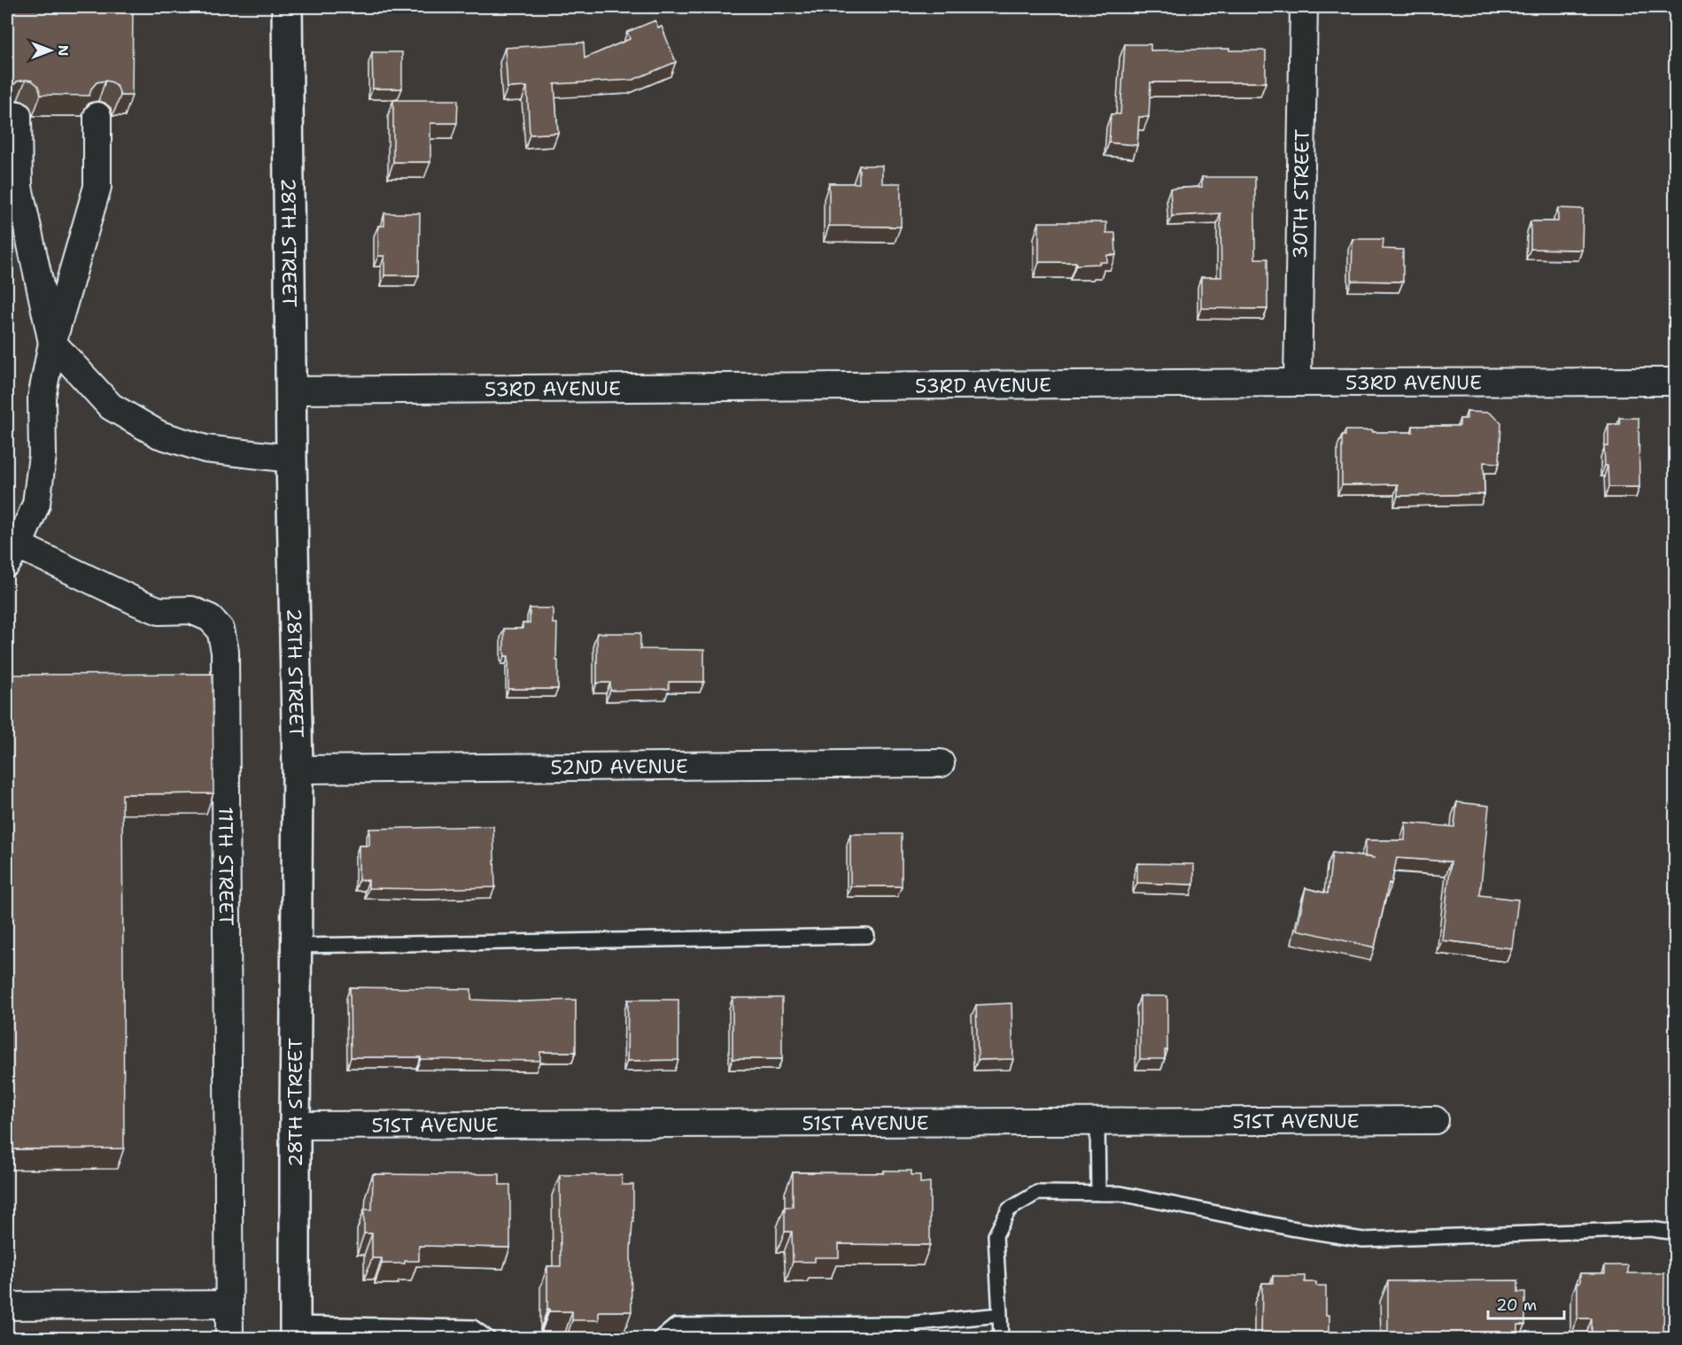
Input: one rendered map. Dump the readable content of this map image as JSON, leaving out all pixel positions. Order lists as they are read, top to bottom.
{
  "streets": {
    "main road": ["28TH STREET"],
    "street": [
      "30TH STREET",
      "53RD AVENUE",
      "52ND AVENUE",
      "11TH STREET",
      "51ST AVENUE"
    ]
  },
  "crossings": [
    ["30TH STREET", "53RD AVENUE"],
    ["28TH STREET", "53RD AVENUE"],
    ["28TH STREET", "52ND AVENUE"],
    ["28TH STREET", "51ST AVENUE"]
  ],
  "scale_bar": "20 m",
  "north": "right"
}
